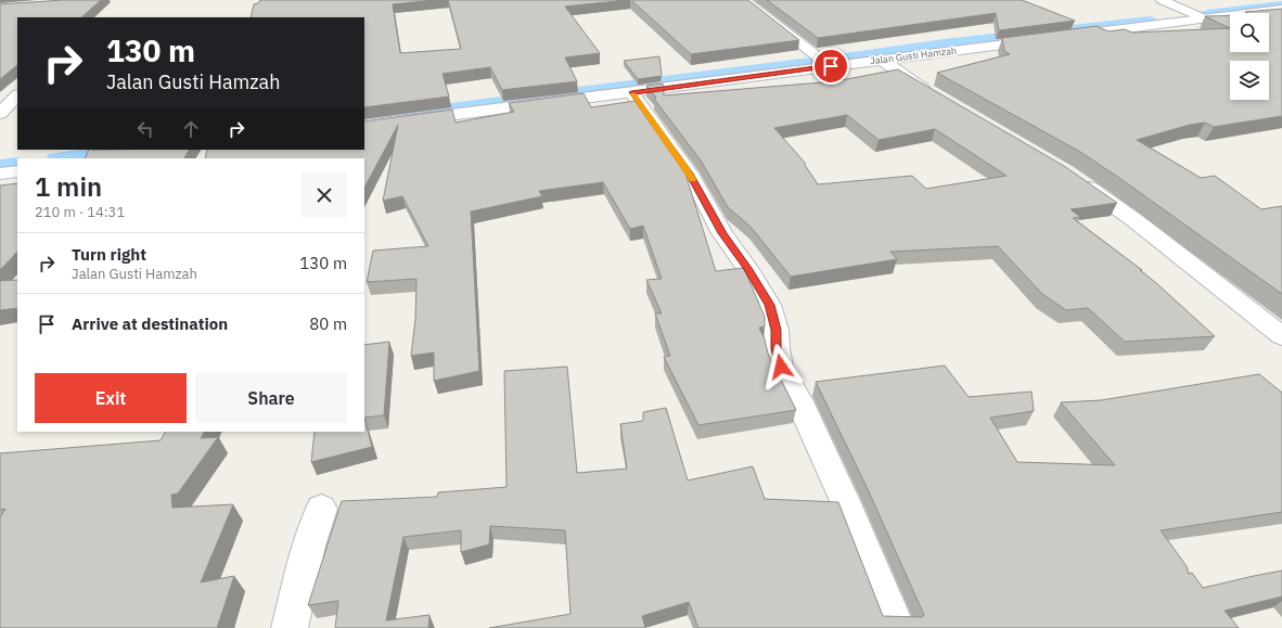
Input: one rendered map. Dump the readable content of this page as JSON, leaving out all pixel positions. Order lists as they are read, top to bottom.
{
  "streets": {
    "street": ["Jalan Gusti Hamzah"]
  },
  "page": {
    "turn": ["130 m", "Jalan Gusti Hamzah"],
    "heading": ["1 min", "210 m · 14:31"],
    "list": [
      {
        "name": "Turn right",
        "note": "Jalan Gusti Hamzah",
        "value": "130 m"
      },
      {
        "name": "Arrive at destination",
        "value": "80 m"
      }
    ],
    "buttons": ["Exit", "Share"]
  }
}
